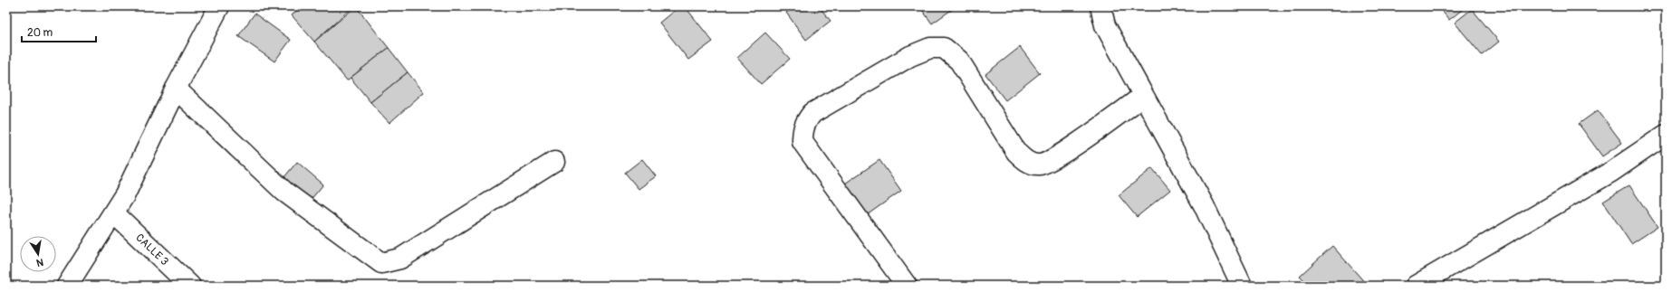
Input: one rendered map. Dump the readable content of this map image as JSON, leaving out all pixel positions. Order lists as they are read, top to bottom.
{
  "streets": {
    "street": ["CALLE 3"]
  },
  "scale_bar": "20 m",
  "north": "bottom"
}
